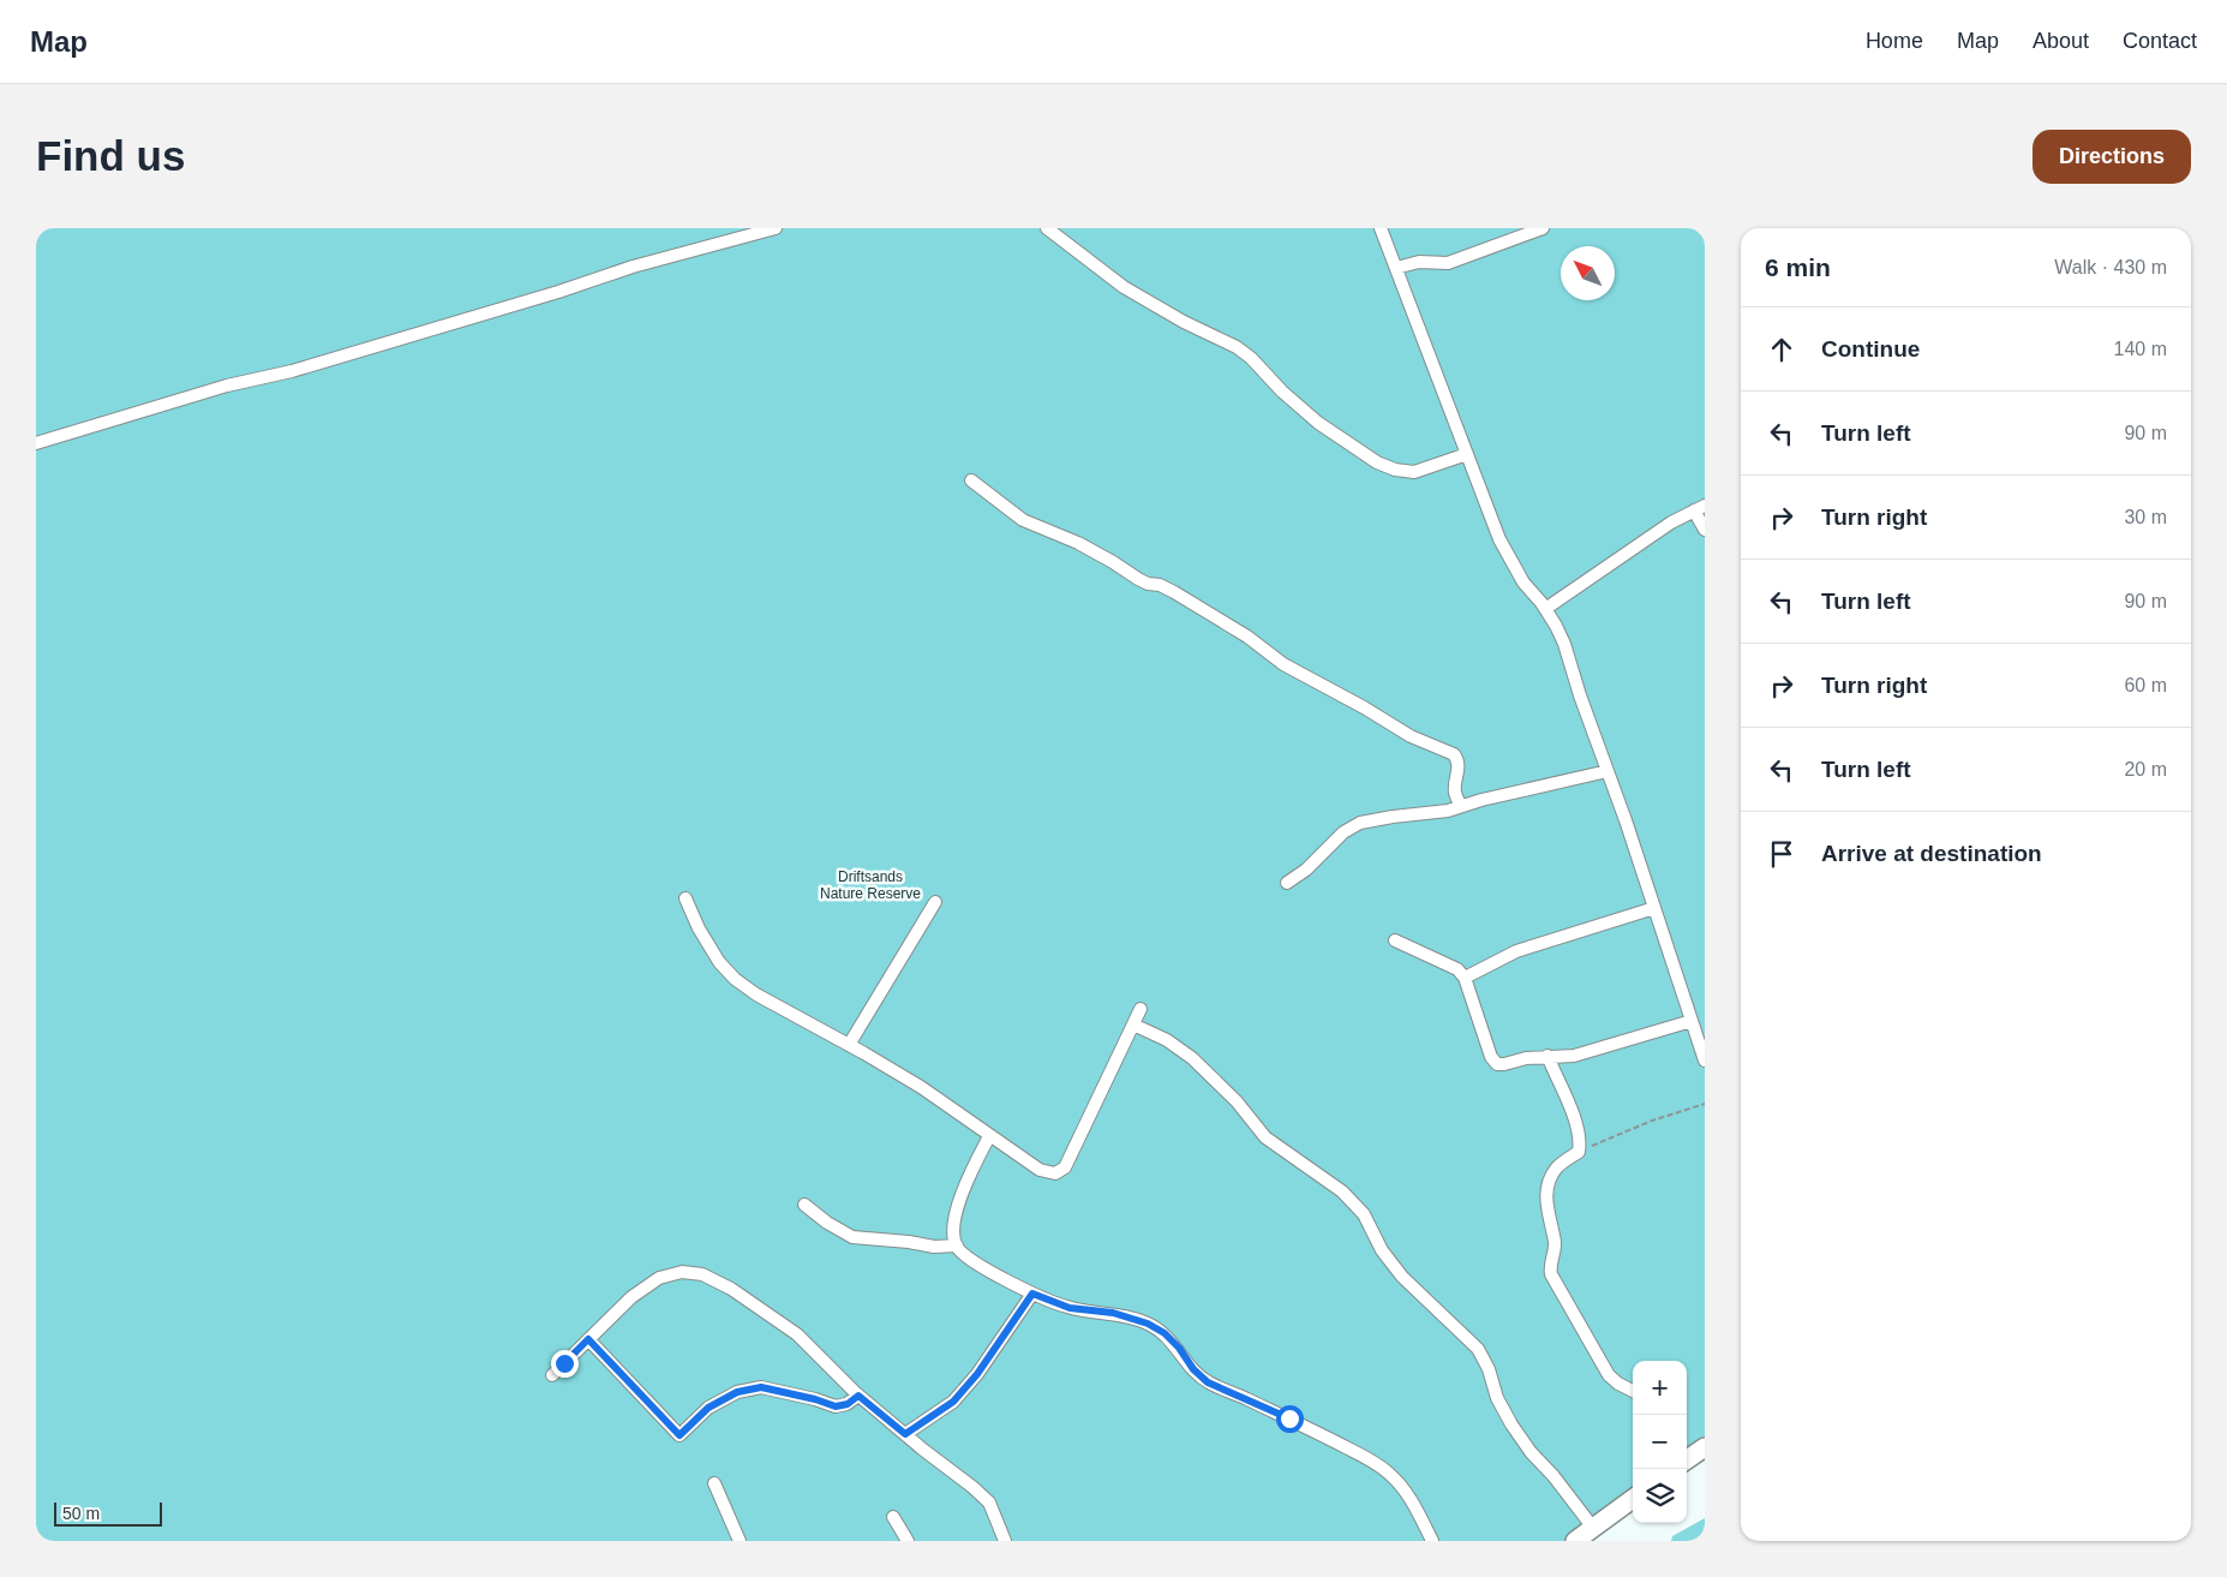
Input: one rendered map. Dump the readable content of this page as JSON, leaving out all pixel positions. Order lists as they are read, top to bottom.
{
  "parks": ["Driftsands Nature Reserve"],
  "scale_bar": "50 m",
  "north": "top left",
  "page": {
    "header": "Map",
    "nav": [
      "Home",
      "Map",
      "About",
      "Contact"
    ],
    "buttons": "Directions",
    "title": "Find us",
    "heading": ["6 min", "Walk · 430 m"],
    "list": [
      ["Continue", "140 m"],
      ["Turn left", "90 m"],
      ["Turn right", "30 m"],
      ["Turn left", "90 m"],
      ["Turn right", "60 m"],
      ["Turn left", "20 m"],
      "Arrive at destination"
    ],
    "map_buttons": ["+", "−"],
    "scale": "50 m"
  }
}
